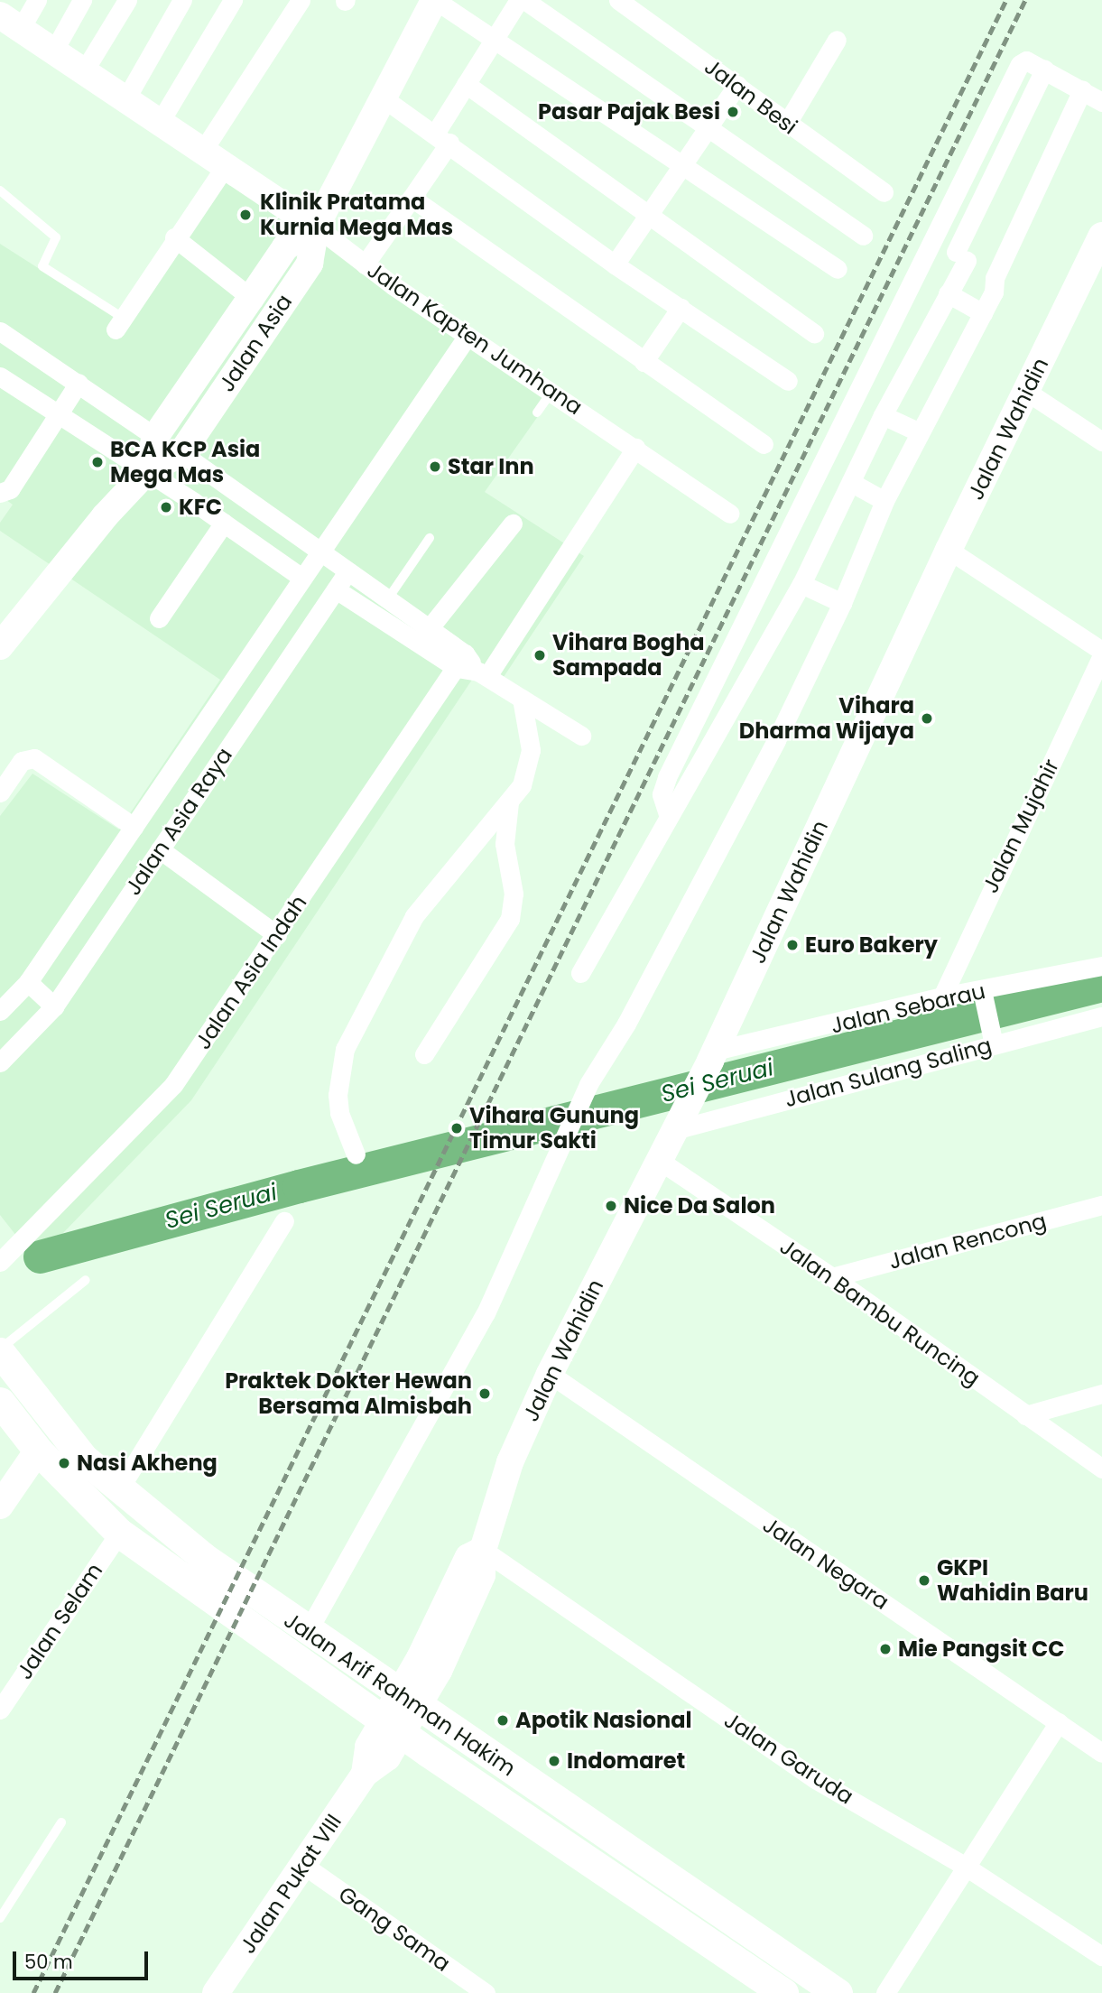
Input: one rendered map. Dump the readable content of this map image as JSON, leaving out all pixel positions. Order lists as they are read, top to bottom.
{
  "streets": {
    "main road": ["Jalan Arif Rahman Hakim"],
    "street": [
      "Jalan Besi",
      "Jalan Kapten Jumhana",
      "Jalan Asia",
      "Jalan Wahidin",
      "Jalan Asia Raya",
      "Jalan Mujahir",
      "Jalan Asia Indah",
      "Jalan Sebarau",
      "Jalan Sulang Saling",
      "Jalan Rencong",
      "Jalan Bambu Runcing",
      "Jalan Negara",
      "Jalan Selam",
      "Jalan Garuda",
      "Jalan Pukat VIII",
      "Gang Sama"
    ]
  },
  "crossings": [
    ["Jalan Kapten Jumhana", "Jalan Asia"],
    ["Jalan Kapten Jumhana", "Jalan Asia Raya"],
    ["Jalan Wahidin", "Jalan Sebarau"],
    ["Jalan Wahidin", "Jalan Sulang Saling"],
    ["Jalan Wahidin", "Jalan Bambu Runcing"],
    ["Jalan Wahidin", "Jalan Negara"],
    ["Jalan Wahidin", "Jalan Arif Rahman Hakim"],
    ["Jalan Wahidin", "Jalan Garuda"],
    ["Jalan Wahidin", "Jalan Pukat VIII"],
    ["Jalan Mujahir", "Jalan Sebarau"],
    ["Jalan Rencong", "Jalan Bambu Runcing"],
    ["Jalan Selam", "Jalan Arif Rahman Hakim"],
    ["Jalan Arif Rahman Hakim", "Jalan Pukat VIII"],
    ["Jalan Pukat VIII", "Gang Sama"]
  ],
  "water": ["Sei Seruai"],
  "places": [
    "Pasar Pajak Besi",
    "Klinik Pratama Kurnia Mega Mas",
    "BCA KCP Asia Mega Mas",
    "Star Inn",
    "KFC",
    "Vihara Bogha Sampada",
    "Vihara Dharma Wijaya",
    "Euro Bakery",
    "Vihara Gunung Timur Sakti",
    "Nice Da Salon",
    "Praktek Dokter Hewan Bersama Almisbah",
    "Nasi Akheng",
    "GKPI Wahidin Baru",
    "Mie Pangsit CC",
    "Apotik Nasional",
    "Indomaret"
  ],
  "scale_bar": "50 m"
}
